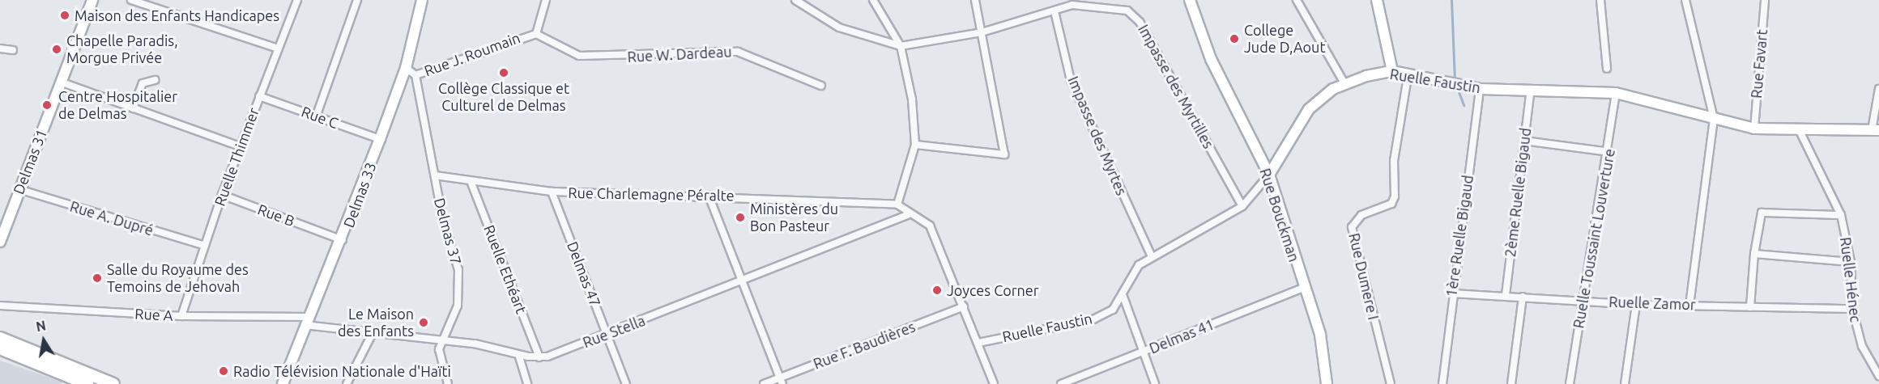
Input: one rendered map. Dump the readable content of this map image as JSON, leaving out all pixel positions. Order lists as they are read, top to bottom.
{
  "streets": {
    "street": [
      "Rue J. Roumain",
      "Rue W. Dardeau",
      "Rue Favart",
      "Ruelle Faustin",
      "Impasse des Myrtilles",
      "Rue C",
      "Impasse des Myrtes",
      "Ruelle Thimmer",
      "Delmas 31",
      "2ème Ruelle Bigaud",
      "Rue Charlemagne Péralte",
      "Delmas 33",
      "Rue B",
      "Rue Bouckman",
      "Rue A. Dupré",
      "Delmas 37",
      "1ère Ruelle Bigaud",
      "Ruelle Toussaint Louverture",
      "Ruelle Ethéart",
      "Delmas 47",
      "Rue Dumere I",
      "Ruelle Hénec",
      "Ruelle Zamor",
      "Rue A",
      "Rue Stella",
      "Delmas 41",
      "Rue F. Baudières"
    ]
  },
  "crossings": [
    ["Rue J. Roumain", "Rue W. Dardeau"],
    ["Rue J. Roumain", "Delmas 33"],
    ["Rue J. Roumain", "Delmas 37"],
    ["Rue Favart", "Ruelle Faustin"],
    ["Ruelle Faustin", "Impasse des Myrtilles"],
    ["Ruelle Faustin", "Impasse des Myrtes"],
    ["Ruelle Faustin", "2ème Ruelle Bigaud"],
    ["Ruelle Faustin", "Rue Bouckman"],
    ["Ruelle Faustin", "1ère Ruelle Bigaud"],
    ["Ruelle Faustin", "Ruelle Toussaint Louverture"],
    ["Ruelle Faustin", "Rue Dumere I"],
    ["Ruelle Faustin", "Ruelle Hénec"],
    ["Impasse des Myrtilles", "Impasse des Myrtes"],
    ["Rue C", "Ruelle Thimmer"],
    ["Rue C", "Delmas 33"],
    ["Ruelle Thimmer", "Rue B"],
    ["Ruelle Thimmer", "Rue A. Dupré"],
    ["Ruelle Thimmer", "Rue A"],
    ["Delmas 31", "Rue A. Dupré"],
    ["2ème Ruelle Bigaud", "Ruelle Zamor"],
    ["Rue Charlemagne Péralte", "Delmas 37"],
    ["Rue Charlemagne Péralte", "Ruelle Ethéart"],
    ["Rue Charlemagne Péralte", "Delmas 47"],
    ["Delmas 33", "Rue B"],
    ["Delmas 33", "Rue A"],
    ["Delmas 33", "Rue Stella"],
    ["Rue Bouckman", "Delmas 41"],
    ["Delmas 37", "Rue Stella"],
    ["1ère Ruelle Bigaud", "Ruelle Zamor"],
    ["Ruelle Toussaint Louverture", "Ruelle Zamor"],
    ["Ruelle Ethéart", "Rue Stella"],
    ["Delmas 47", "Rue Stella"],
    ["Ruelle Hénec", "Ruelle Zamor"],
    ["Rue A", "Rue Stella"]
  ],
  "places": [
    "Maison des Enfants Handicapes",
    "College Jude D,Aout",
    "Chapelle Paradis, Morgue Privée",
    "Collège Classique et Culturel de Delmas",
    "Centre Hospitalier de Delmas",
    "Ministères du Bon Pasteur",
    "Salle du Royaume des Temoins de Jehovah",
    "Joyces Corner",
    "Le Maison des Enfants",
    "Radio Télévision Nationale d'Haïti"
  ],
  "north": "top"
}
